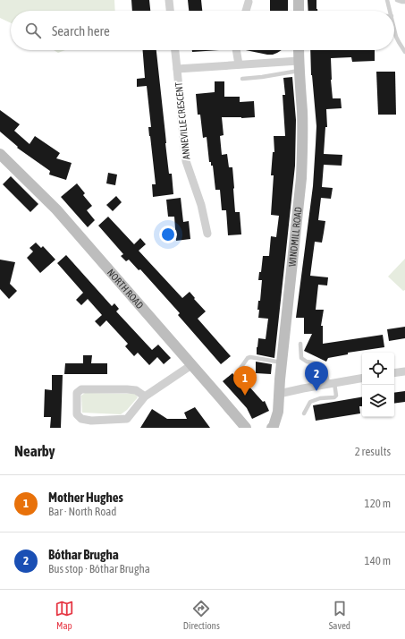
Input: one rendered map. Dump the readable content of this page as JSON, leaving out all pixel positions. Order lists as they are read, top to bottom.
{
  "streets": {
    "street": ["ANNEVILLE CRESCENT", "WINDMILL ROAD", "NORTH ROAD"]
  },
  "crossings": [
    ["ANNEVILLE CRESCENT", "WINDMILL ROAD"]
  ],
  "page": {
    "search": "Search here",
    "pins": ["2", "1"],
    "heading": ["Nearby", "2 results"],
    "list": [
      {
        "mark": "1",
        "name": "Mother Hughes",
        "note": "Bar · North Road",
        "value": "120 m"
      },
      {
        "mark": "2",
        "name": "Bóthar Brugha",
        "note": "Bus stop · Bóthar Brugha",
        "value": "140 m"
      }
    ],
    "nav": ["Map", "Directions", "Saved"]
  }
}
